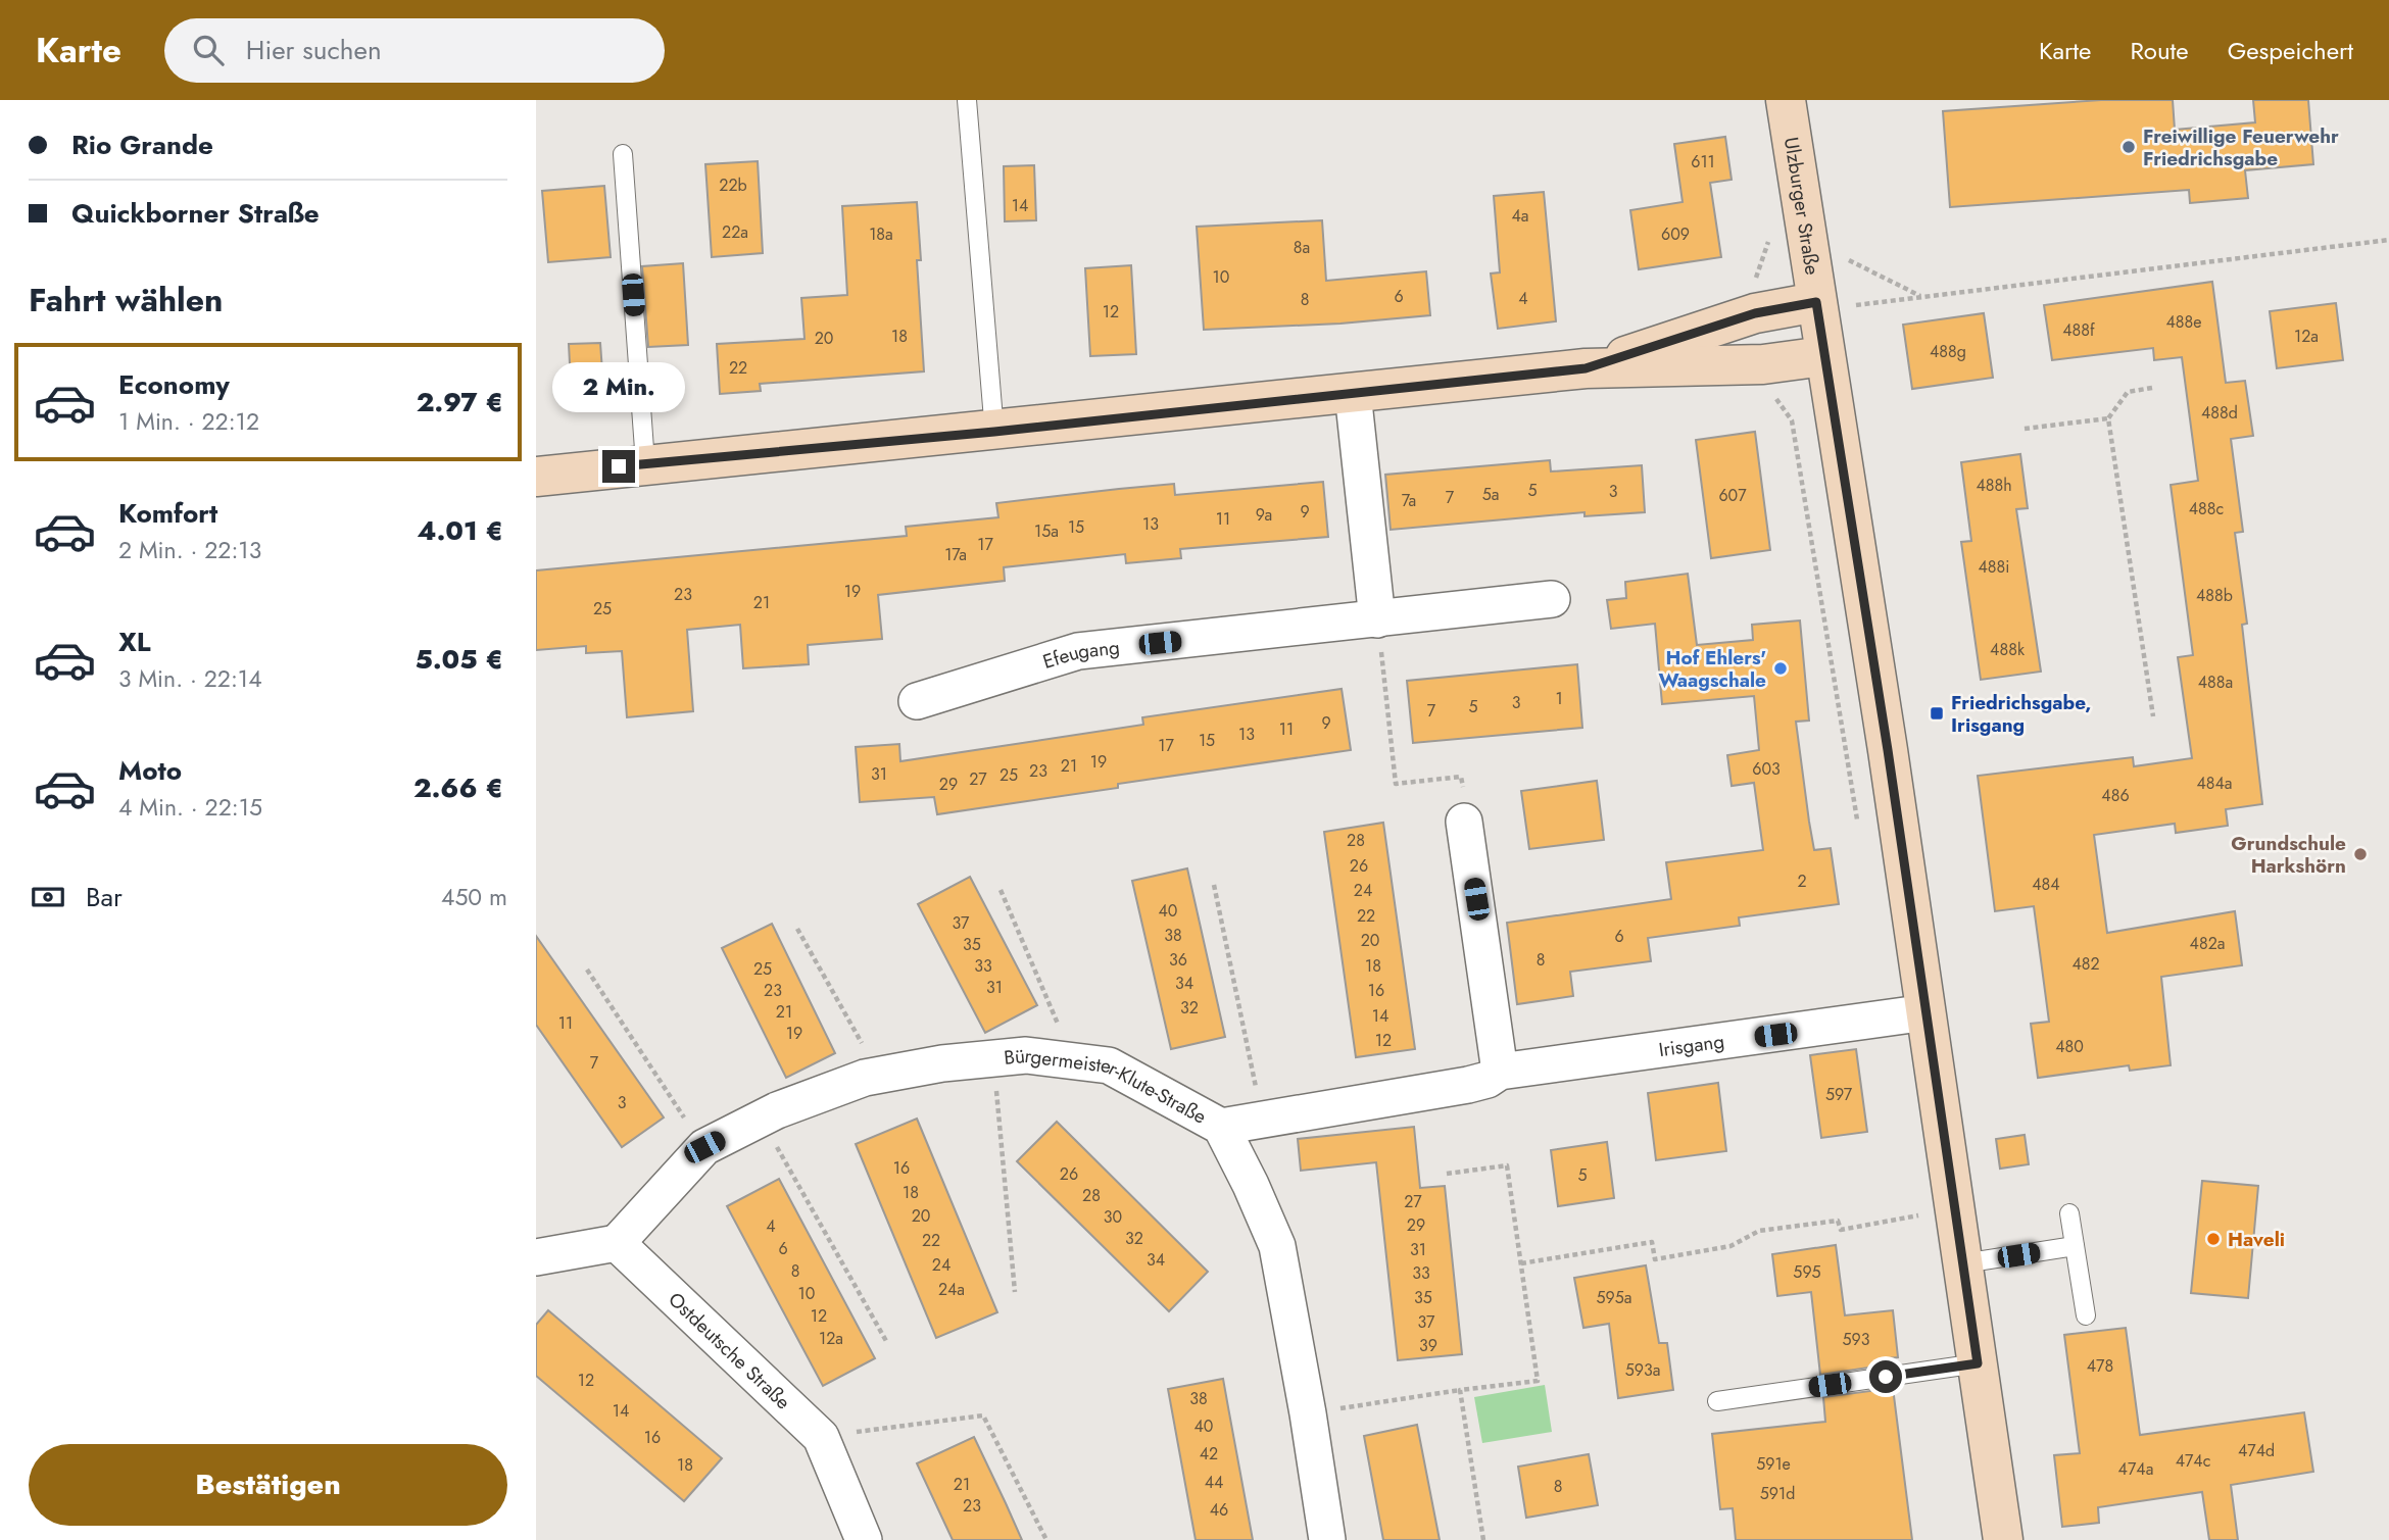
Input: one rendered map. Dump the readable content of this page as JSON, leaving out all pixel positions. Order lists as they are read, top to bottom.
{
  "streets": {
    "street": [
      "Ulzburger Straße",
      "Efeugang",
      "Irisgang",
      "Bürgermeister-Klute-Straße",
      "Ostdeutsche Straße"
    ]
  },
  "crossings": [
    ["Ulzburger Straße", "Irisgang"],
    ["Irisgang", "Bürgermeister-Klute-Straße"],
    ["Bürgermeister-Klute-Straße", "Ostdeutsche Straße"]
  ],
  "places": {
    "other": [
      "Freiwillige Feuerwehr Friedrichsgabe",
      "Hof Ehlers' Waagschale",
      "Grundschule Harkshörn",
      "Haveli"
    ],
    "transit": ["Friedrichsgabe, Irisgang"]
  },
  "house_numbers": [
    "611",
    "22b",
    "14",
    "4a",
    "22a",
    "18a",
    "609",
    "8a",
    "10",
    "6",
    "4",
    "8",
    "12",
    "488e",
    "488f",
    "18",
    "12a",
    "20",
    "488g",
    "22",
    "488d",
    "488h",
    "5",
    "3",
    "5a",
    "607",
    "7",
    "7a",
    "488c",
    "9",
    "9a",
    "11",
    "13",
    "15",
    "15a",
    "17",
    "17a",
    "488i",
    "19",
    "23",
    "488b",
    "21",
    "25",
    "488k",
    "488a",
    "1",
    "3",
    "5",
    "7",
    "9",
    "11",
    "13",
    "15",
    "17",
    "19",
    "21",
    "603",
    "23",
    "31",
    "25",
    "27",
    "484a",
    "29",
    "486",
    "28",
    "26",
    "2",
    "484",
    "24",
    "40",
    "22",
    "37",
    "38",
    "6",
    "20",
    "482a",
    "35",
    "36",
    "8",
    "482",
    "33",
    "18",
    "25",
    "34",
    "31",
    "23",
    "16",
    "32",
    "21",
    "14",
    "11",
    "19",
    "12",
    "480",
    "7",
    "597",
    "3",
    "16",
    "26",
    "5",
    "18",
    "28",
    "27",
    "20",
    "30",
    "29",
    "4",
    "32",
    "22",
    "6",
    "31",
    "34",
    "24",
    "8",
    "595",
    "33",
    "24a",
    "10",
    "35",
    "595a",
    "12",
    "37",
    "12a",
    "593",
    "39",
    "478",
    "593a",
    "12",
    "38",
    "14",
    "40",
    "16",
    "474d",
    "42",
    "474c",
    "591e",
    "18",
    "474a",
    "44",
    "21",
    "8",
    "591d",
    "23",
    "46"
  ],
  "page": {
    "header": "Karte",
    "search": "Hier suchen",
    "nav": ["Karte", "Route", "Gespeichert"],
    "banner": ["Rio Grande", "Quickborner Straße"],
    "heading": "Fahrt wählen",
    "list": [
      {
        "name": "Economy",
        "note": "1 Min. · 22:12",
        "value": "2.97 €"
      },
      {
        "name": "Komfort",
        "note": "2 Min. · 22:13",
        "value": "4.01 €"
      },
      {
        "name": "XL",
        "note": "3 Min. · 22:14",
        "value": "5.05 €"
      },
      {
        "name": "Moto",
        "note": "4 Min. · 22:15",
        "value": "2.66 €"
      }
    ],
    "bubble": "2 Min.",
    "pay": ["Bar", "450 m"],
    "buttons": "Bestätigen"
  }
}
